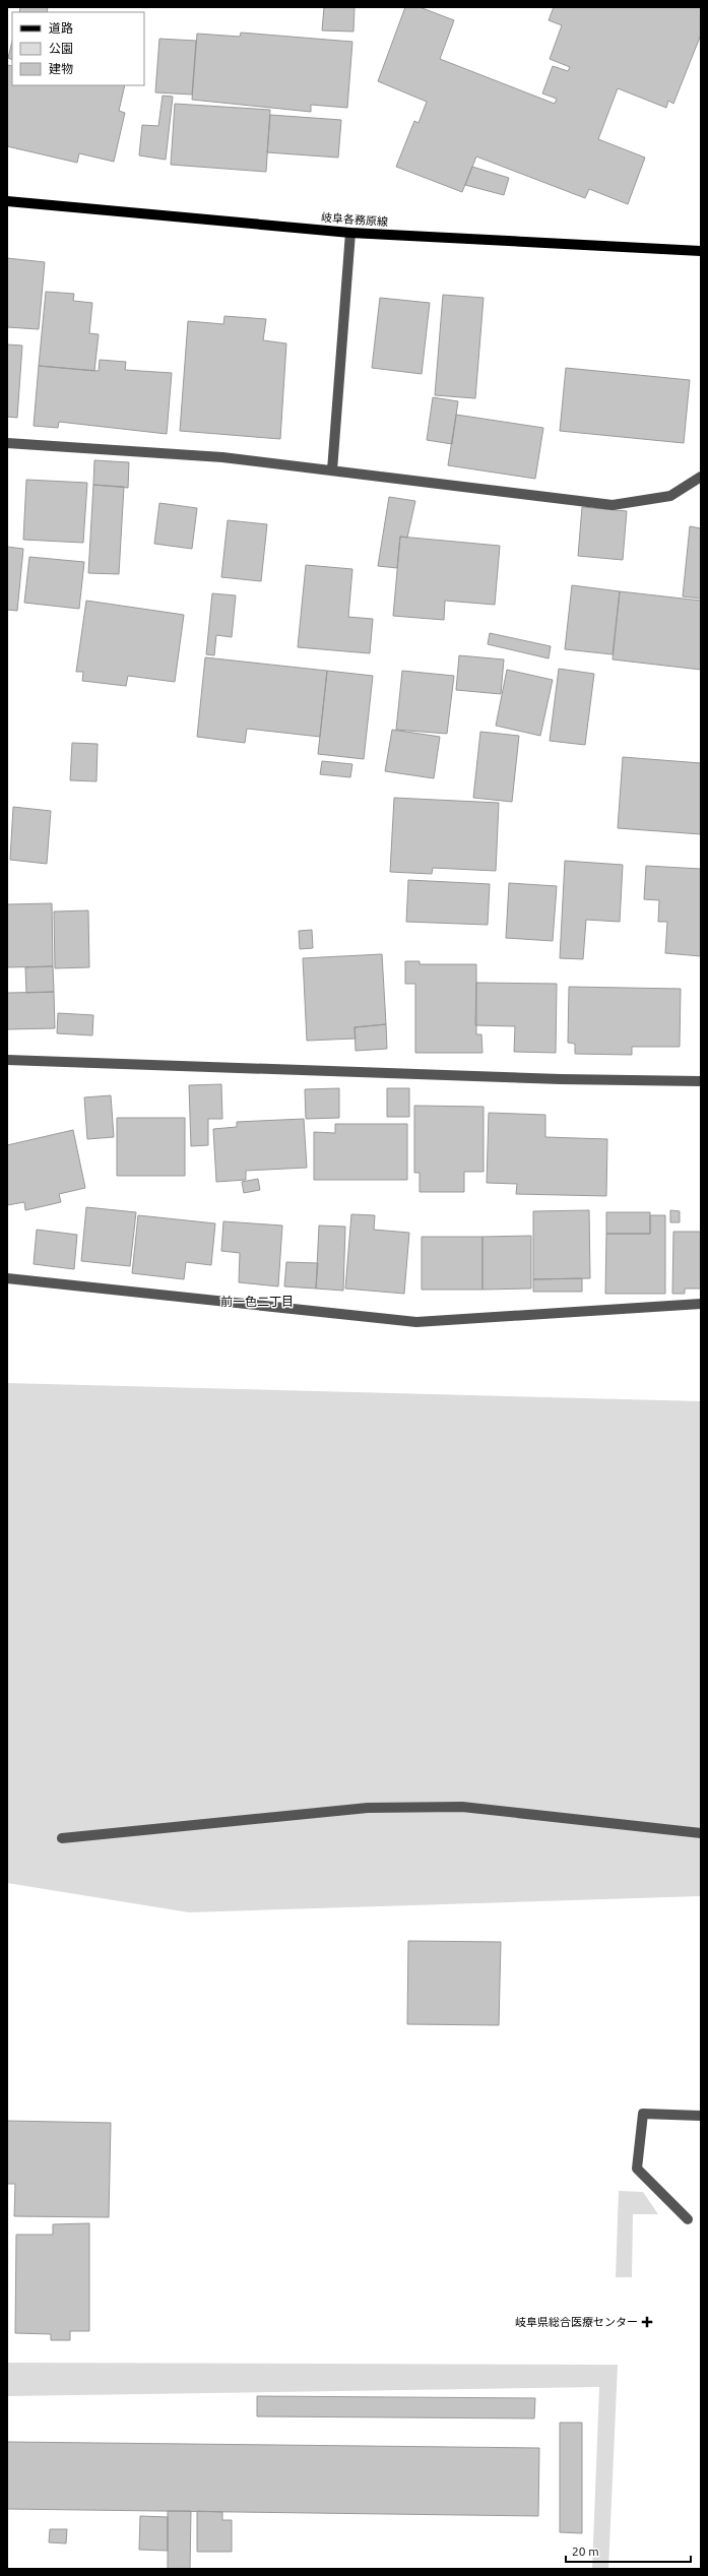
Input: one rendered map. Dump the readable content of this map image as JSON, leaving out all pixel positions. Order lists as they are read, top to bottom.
{
  "streets": {
    "main road": ["岐阜各務原線"]
  },
  "districts": ["前一色二丁目"],
  "places": {
    "health": ["岐阜県総合医療センター"]
  },
  "legend": ["道路", "公園", "建物"],
  "scale_bar": "20 m"
}
